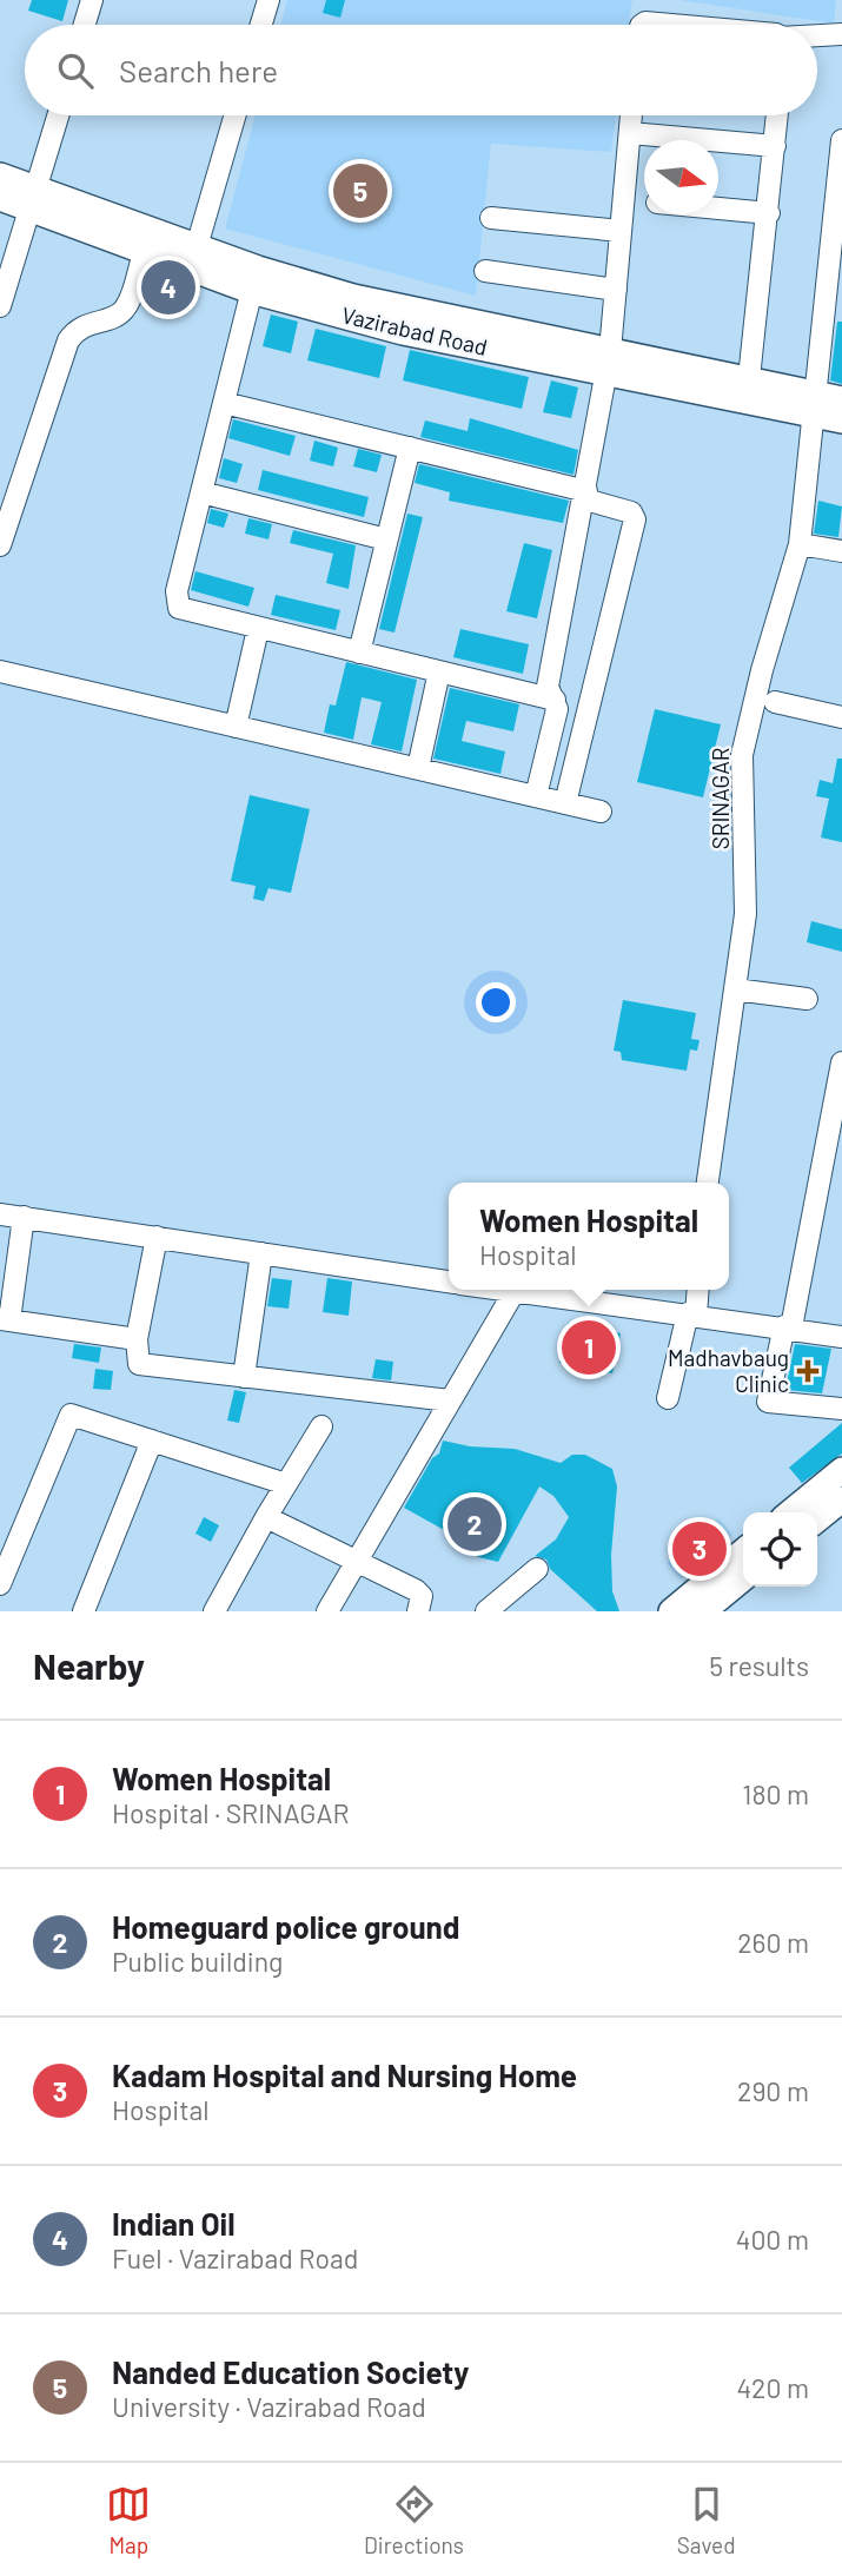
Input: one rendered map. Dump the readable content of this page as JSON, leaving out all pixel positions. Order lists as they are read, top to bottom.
{
  "streets": {
    "main road": ["Vazirabad Road"],
    "street": ["SRINAGAR"]
  },
  "crossings": [
    ["Vazirabad Road", "SRINAGAR"]
  ],
  "places": {
    "health": ["Madhavbaug Clinic"]
  },
  "north": "right",
  "page": {
    "search": "Search here",
    "pins": [
      "5",
      "4",
      "1",
      "2",
      "3"
    ],
    "popup": ["Women Hospital", "Hospital"],
    "heading": ["Nearby", "5 results"],
    "list": [
      {
        "mark": "1",
        "name": "Women Hospital",
        "note": "Hospital · SRINAGAR",
        "value": "180 m"
      },
      {
        "mark": "2",
        "name": "Homeguard police ground",
        "note": "Public building",
        "value": "260 m"
      },
      {
        "mark": "3",
        "name": "Kadam Hospital and Nursing Home",
        "note": "Hospital",
        "value": "290 m"
      },
      {
        "mark": "4",
        "name": "Indian Oil",
        "note": "Fuel · Vazirabad Road",
        "value": "400 m"
      },
      {
        "mark": "5",
        "name": "Nanded Education Society",
        "note": "University · Vazirabad Road",
        "value": "420 m"
      }
    ],
    "nav": ["Map", "Directions", "Saved"]
  }
}
